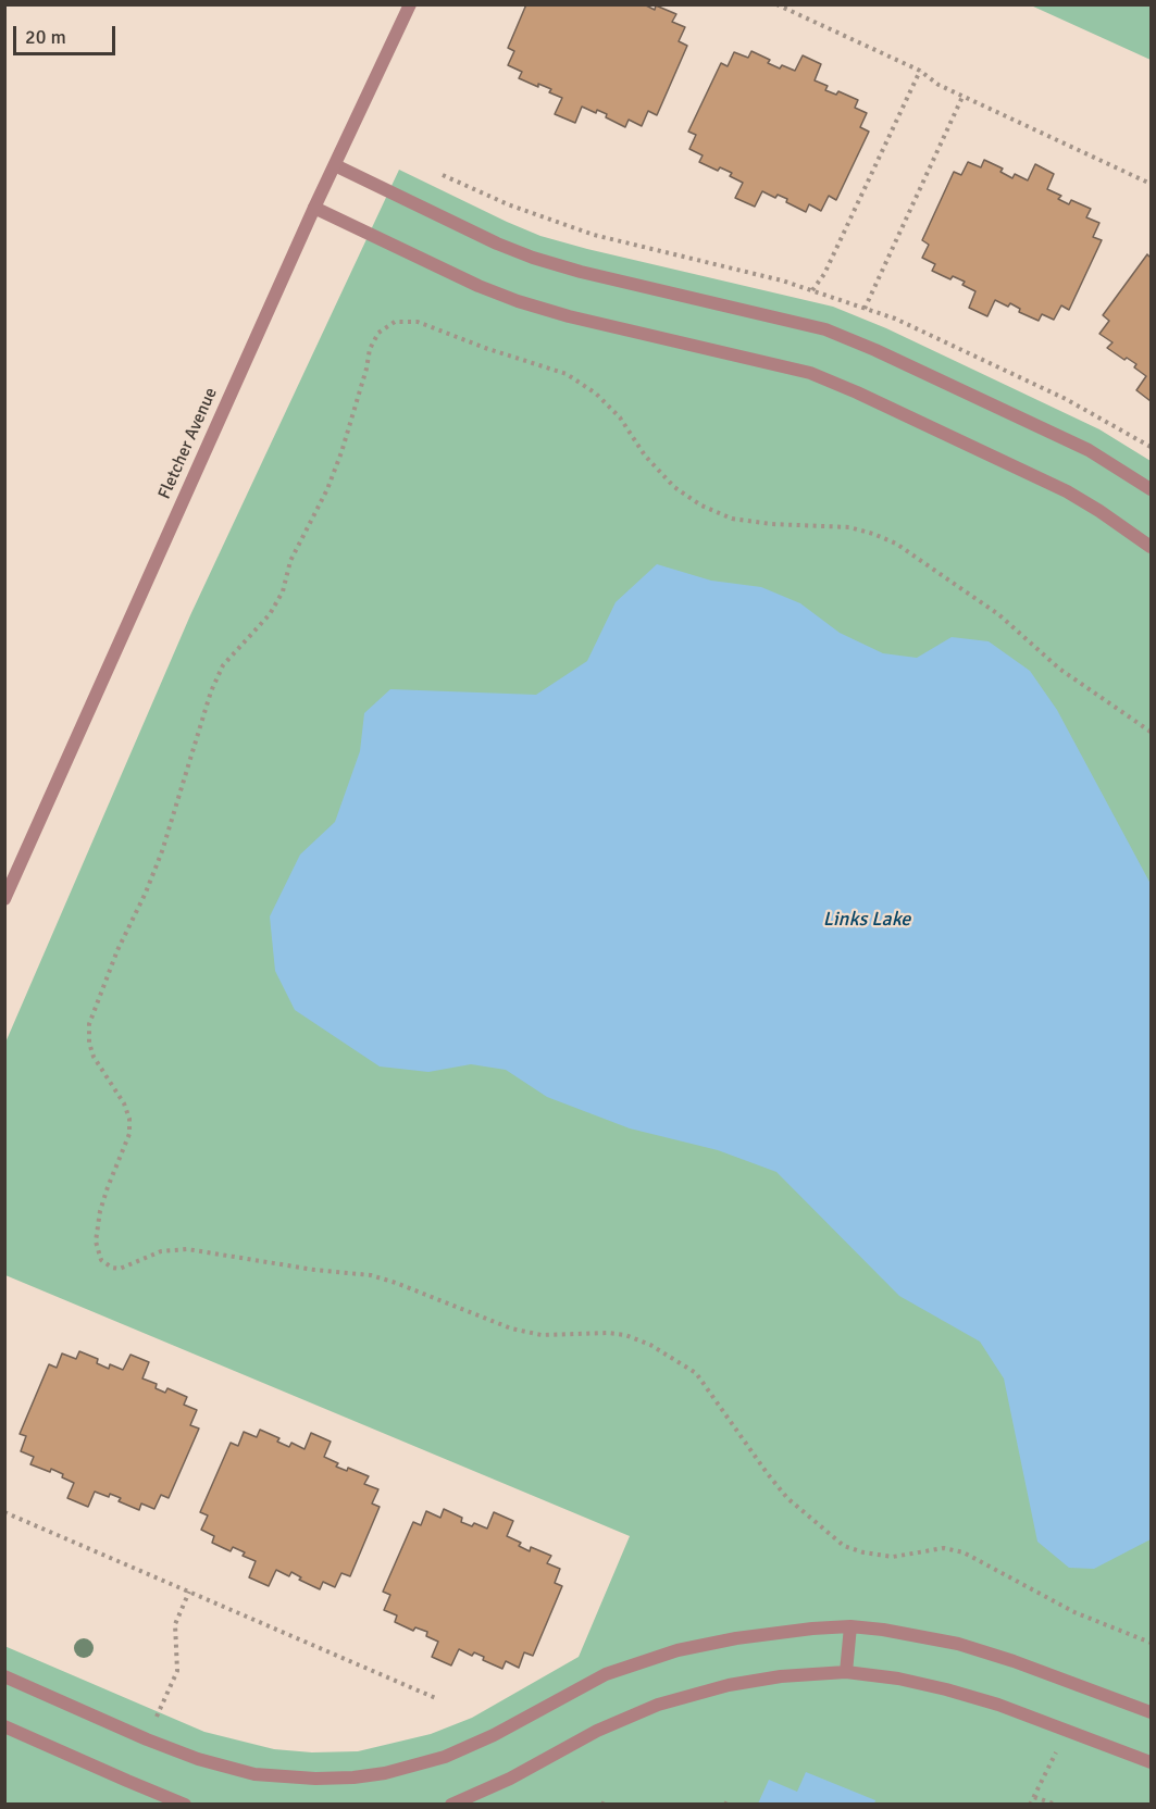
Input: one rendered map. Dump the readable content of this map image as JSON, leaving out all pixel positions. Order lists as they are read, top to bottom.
{
  "streets": {
    "street": ["Fletcher Avenue"]
  },
  "water": ["Links Lake"],
  "scale_bar": "20 m"
}
